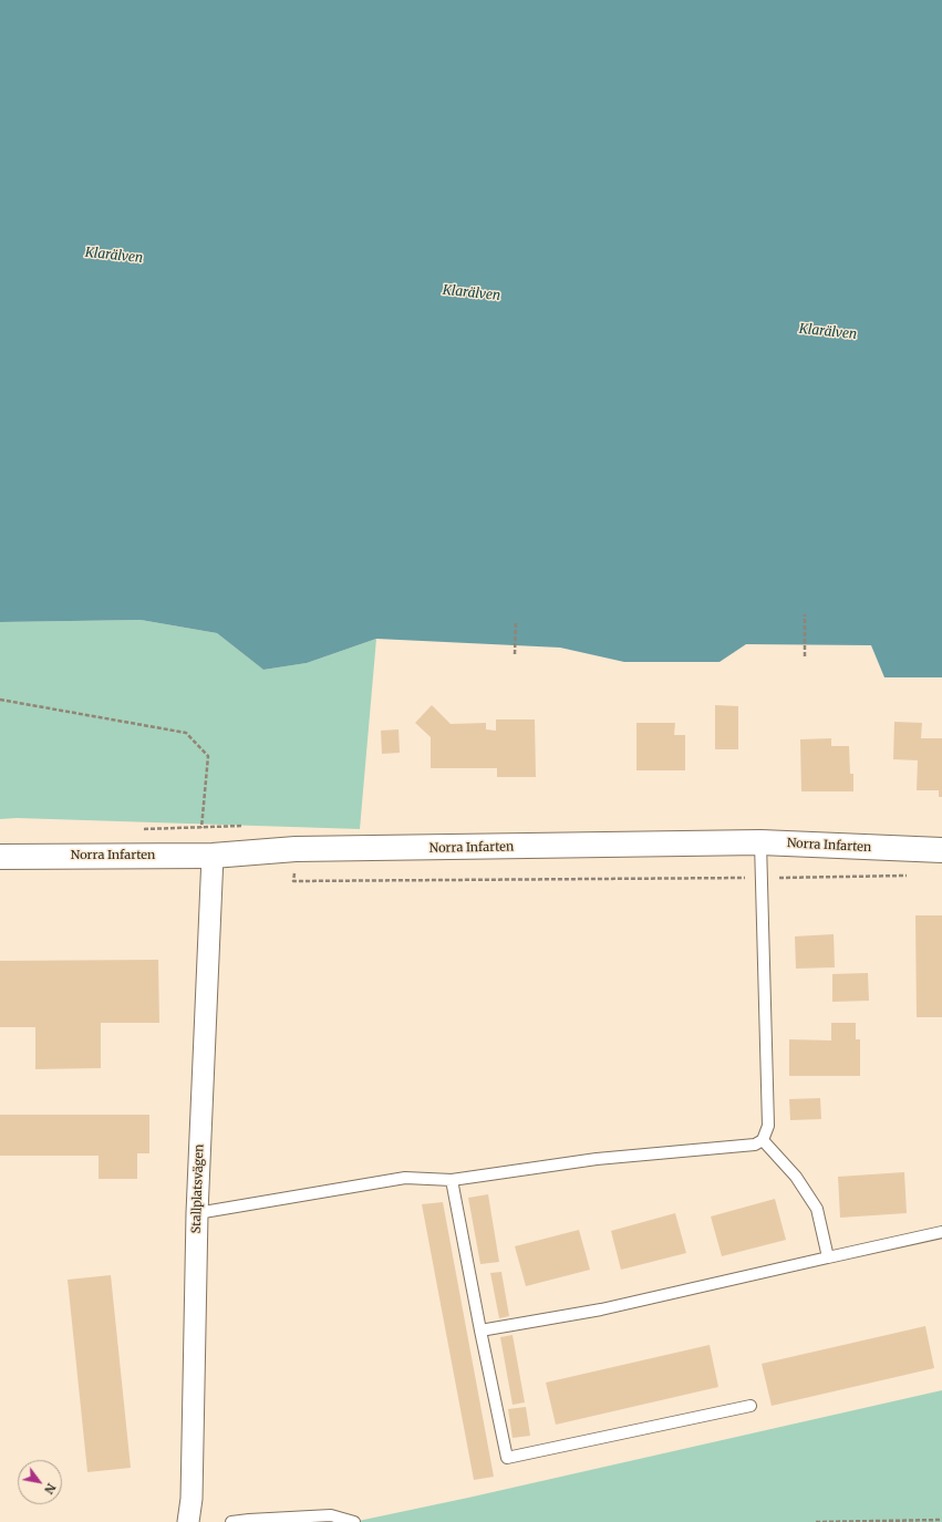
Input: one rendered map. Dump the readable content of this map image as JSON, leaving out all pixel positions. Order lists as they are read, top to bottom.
{
  "streets": {
    "street": ["Norra Infarten", "Stallplatsvägen"]
  },
  "crossings": [
    ["Norra Infarten", "Stallplatsvägen"]
  ],
  "water": ["Klarälven"],
  "north": "bottom right"
}
